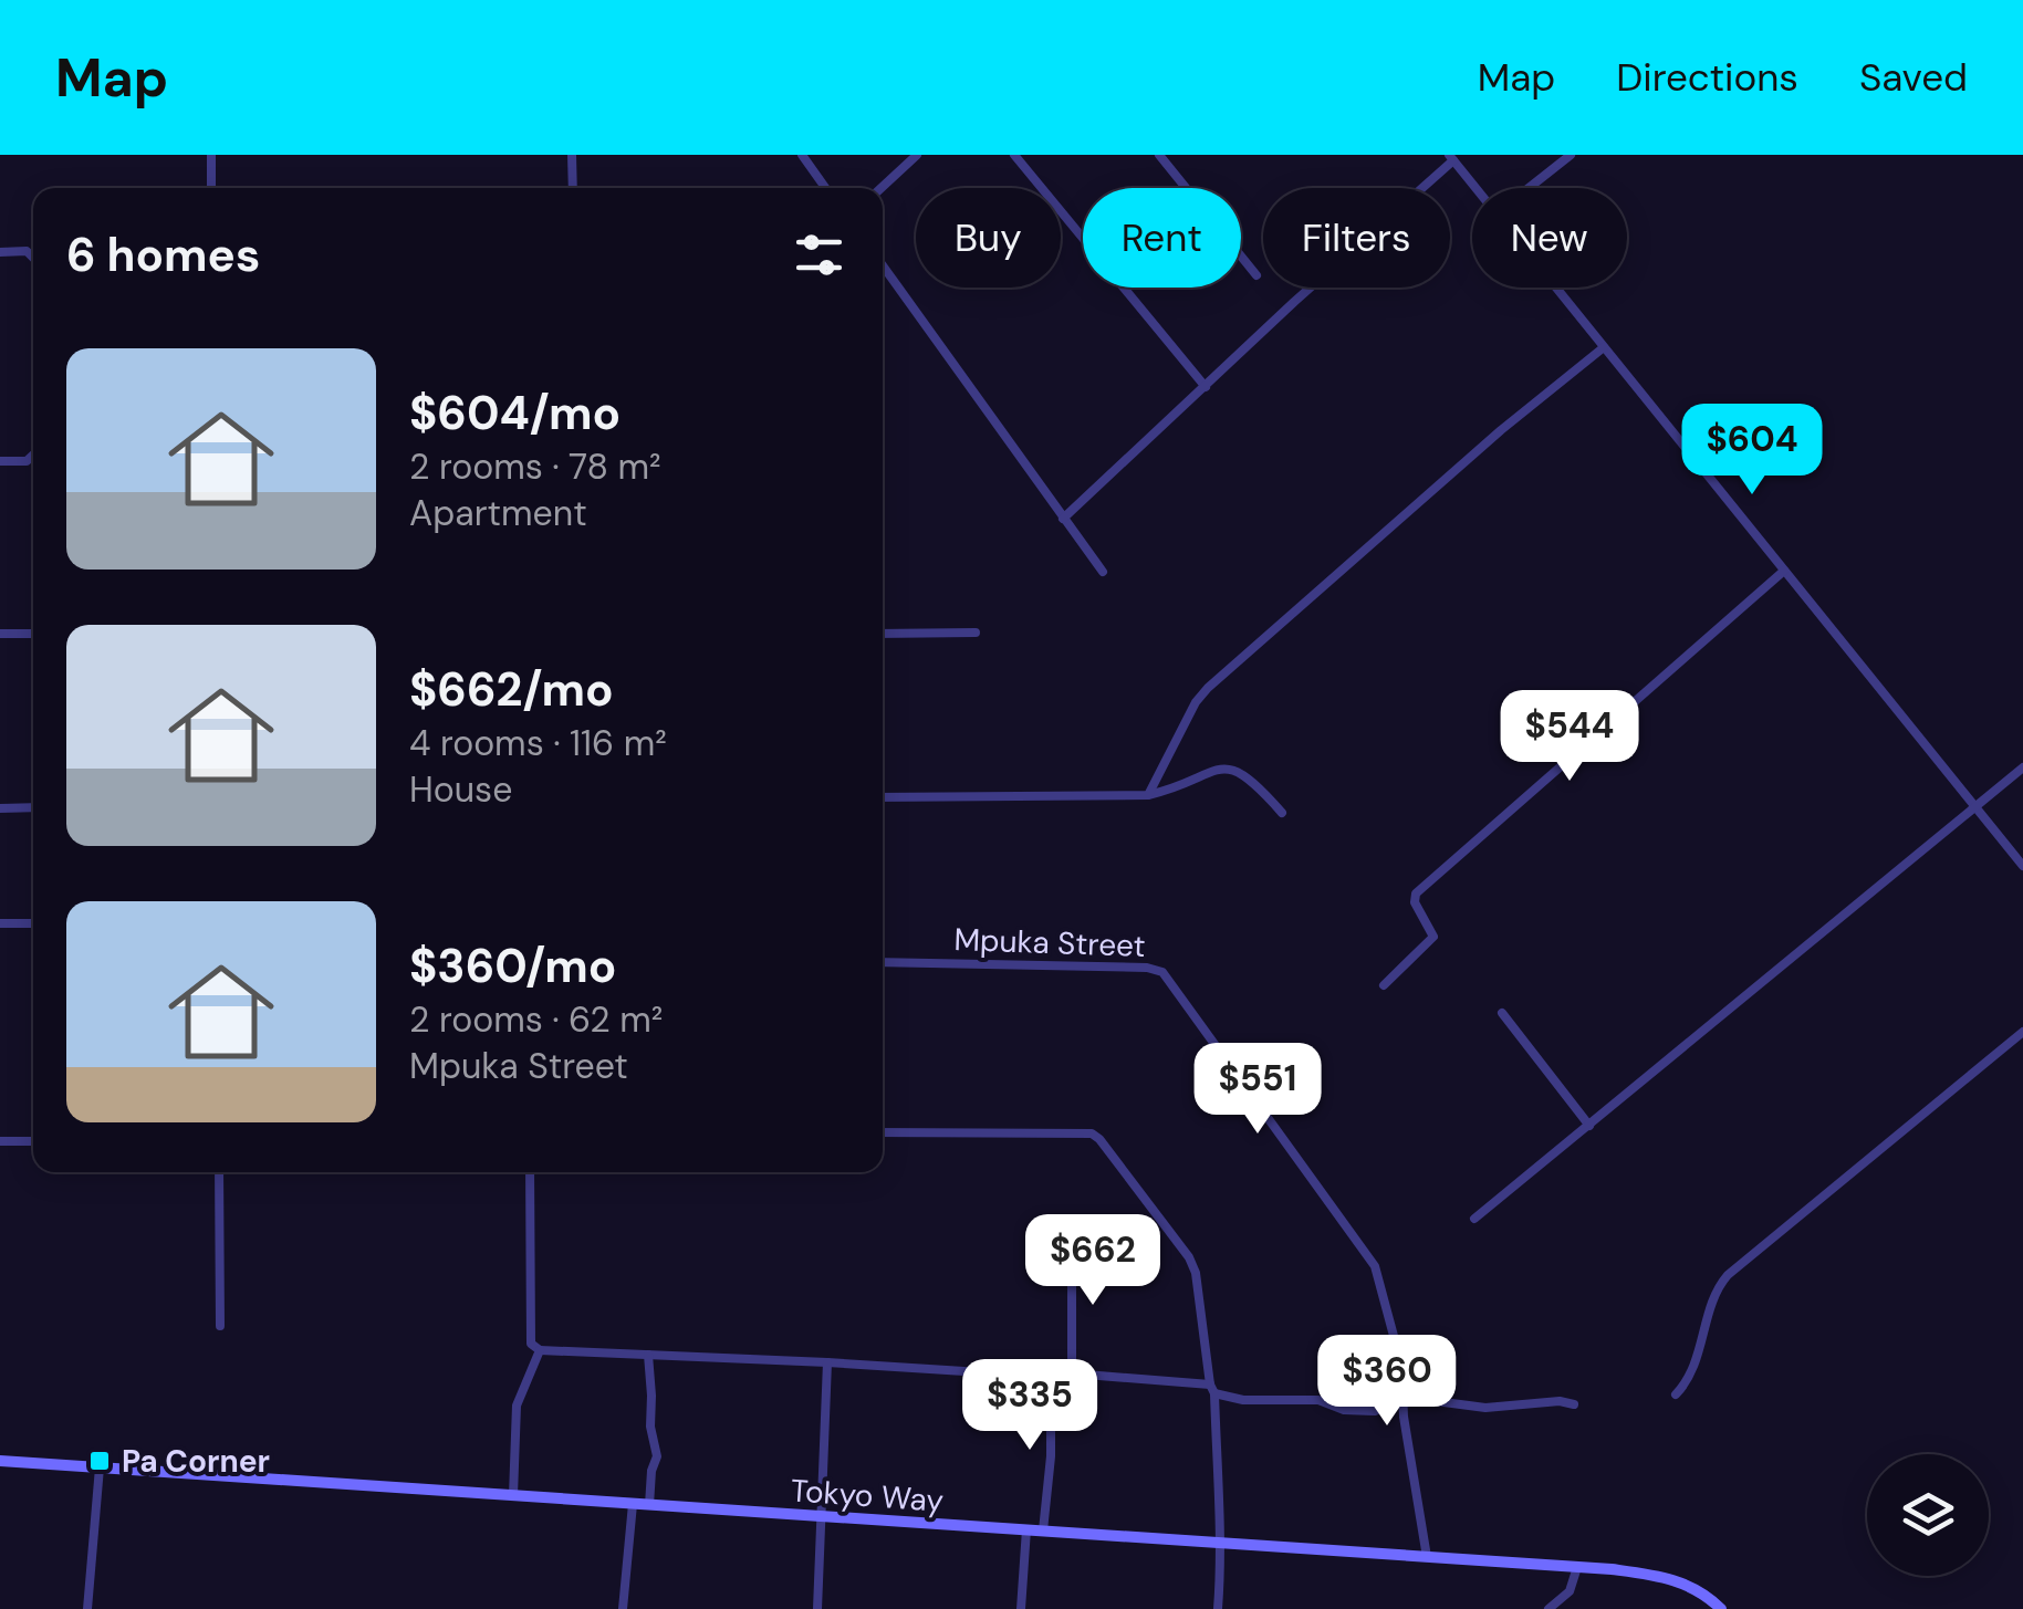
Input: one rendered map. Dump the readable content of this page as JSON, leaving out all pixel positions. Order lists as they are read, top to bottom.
{
  "streets": {
    "street": ["Mpuka Street", "Tokyo Way"]
  },
  "crossings": [
    ["Mpuka Street", "Tokyo Way"]
  ],
  "places": {
    "transit": ["Pa Corner"]
  },
  "page": {
    "header": "Map",
    "nav": ["Map", "Directions", "Saved"],
    "chip": [
      "Buy",
      "Rent",
      "Filters",
      "New"
    ],
    "heading": "6 homes",
    "list": [
      {
        "name": "$604/mo",
        "note": "2 rooms · 78 m² · Apartment"
      },
      {
        "name": "$662/mo",
        "note": "4 rooms · 116 m² · House"
      },
      {
        "name": "$360/mo",
        "note": "2 rooms · 62 m² · Mpuka Street"
      }
    ],
    "price": [
      "$604",
      "$544",
      "$551",
      "$662",
      "$360",
      "$335"
    ]
  }
}
